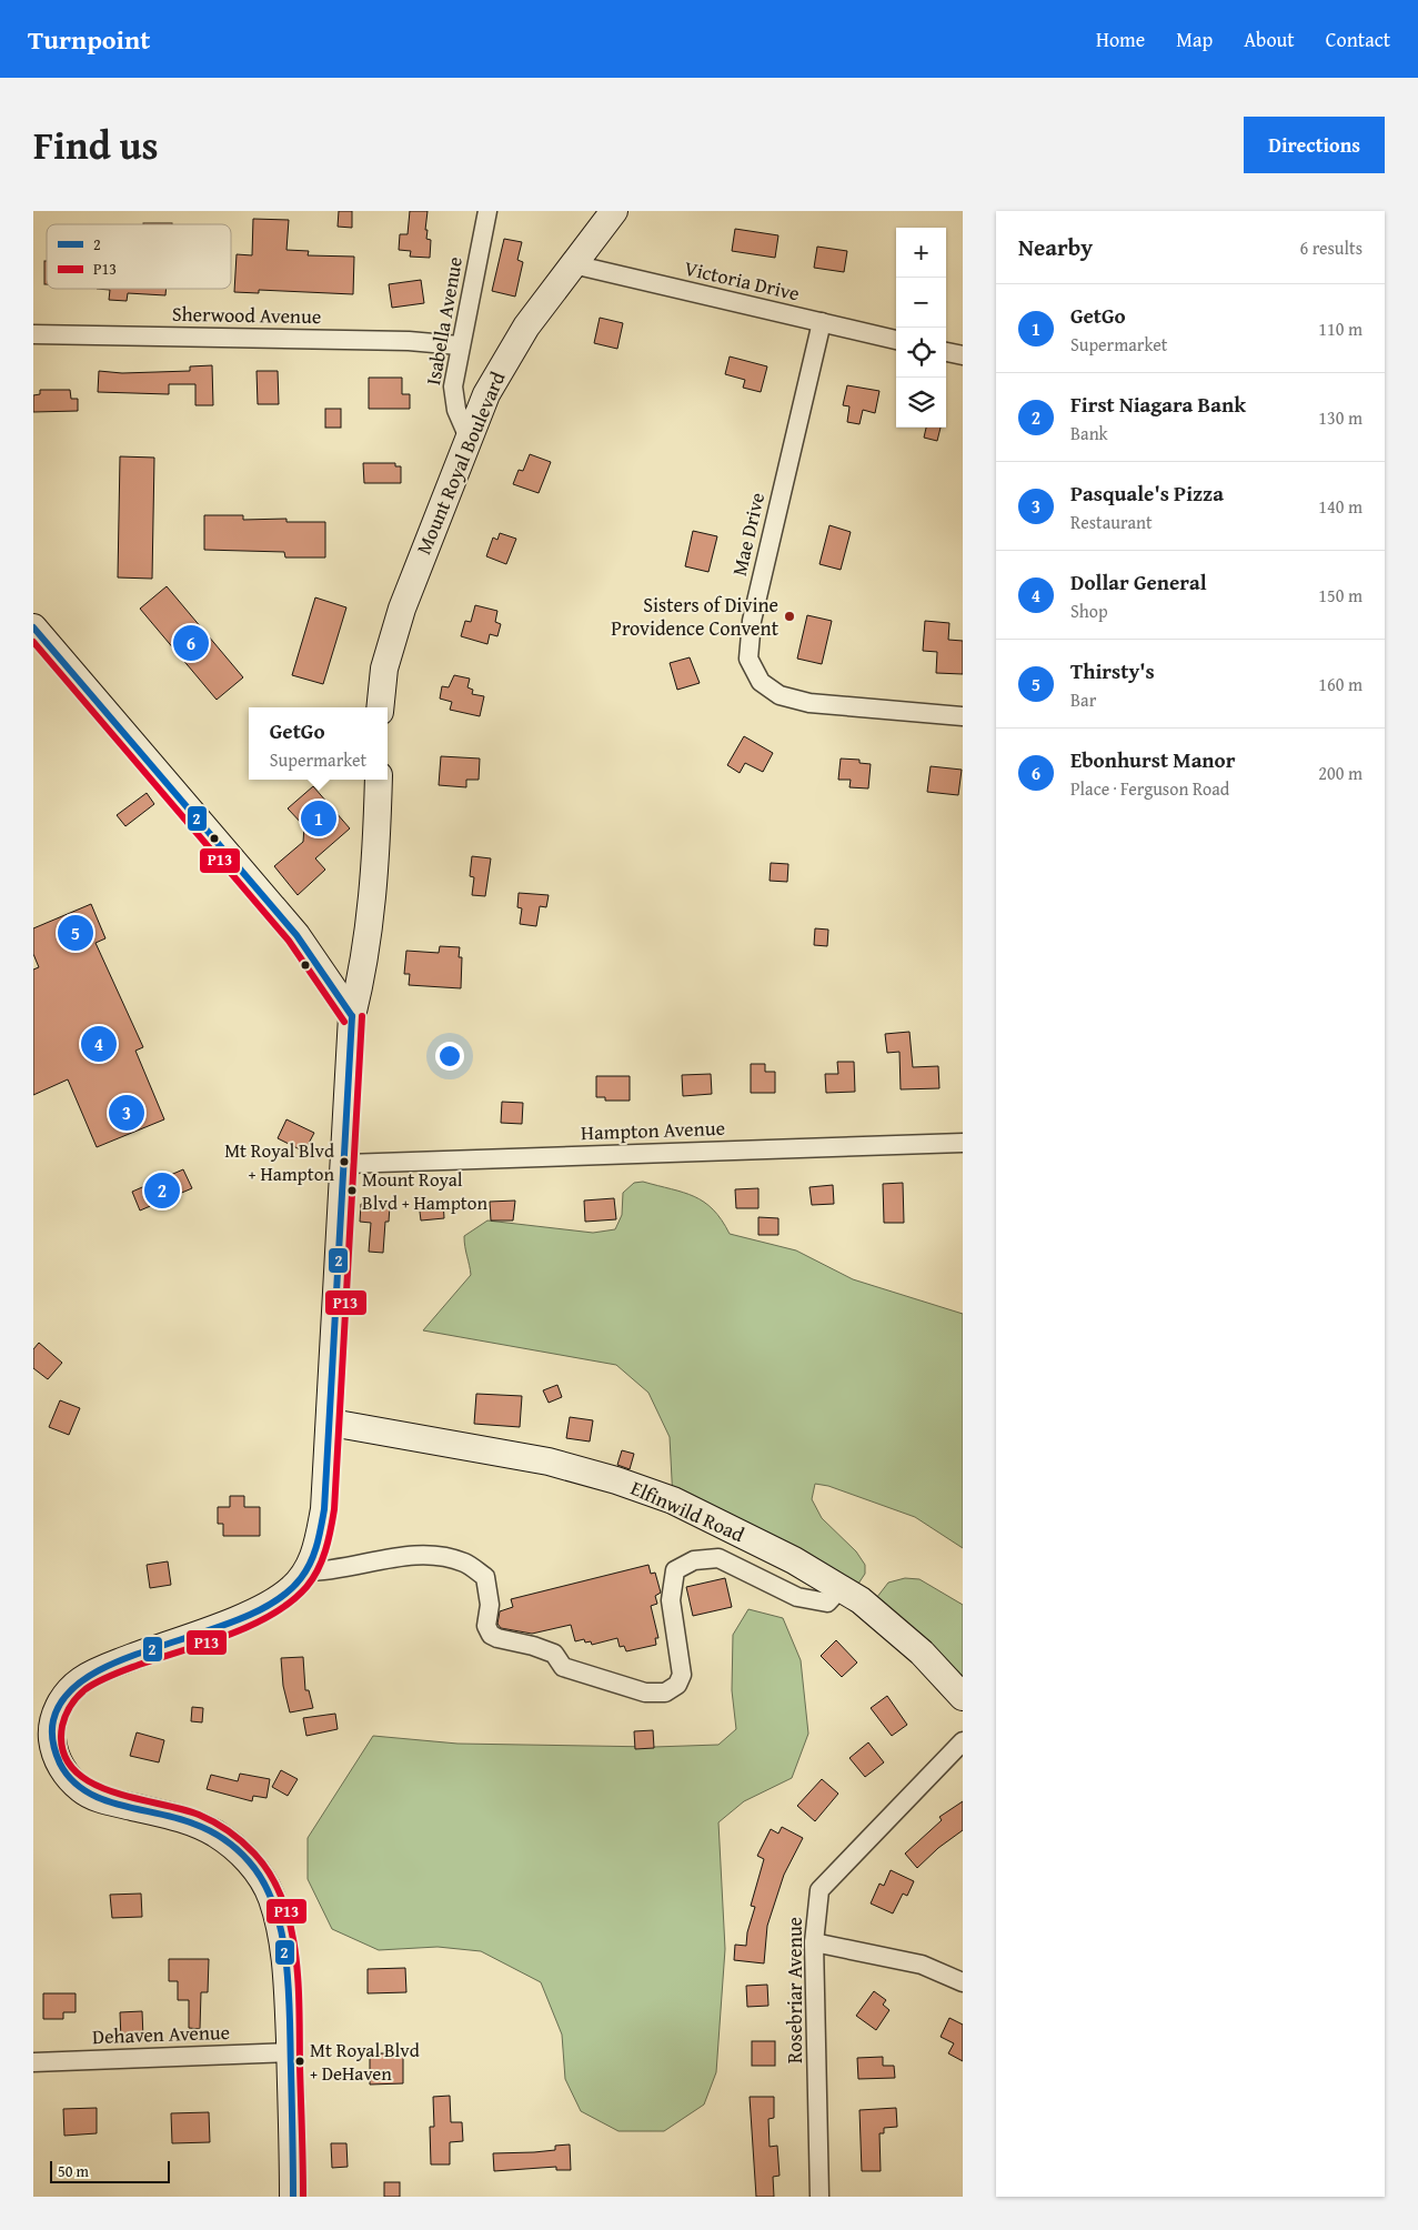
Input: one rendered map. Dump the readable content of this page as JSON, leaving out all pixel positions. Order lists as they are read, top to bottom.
{
  "streets": {
    "main road": ["Mount Royal Boulevard", "Elfinwild Road"],
    "street": [
      "Victoria Drive",
      "Sherwood Avenue",
      "Isabella Avenue",
      "Mae Drive",
      "Hampton Avenue",
      "Rosebriar Avenue",
      "Dehaven Avenue"
    ]
  },
  "crossings": [
    ["Victoria Drive", "Mount Royal Boulevard"],
    ["Victoria Drive", "Mae Drive"],
    ["Sherwood Avenue", "Isabella Avenue"],
    ["Isabella Avenue", "Mount Royal Boulevard"]
  ],
  "places": [
    "Sisters of Divine Providence Convent",
    "Mt Royal Blvd + Hampton",
    "Mount Royal Blvd + Hampton",
    "Mt Royal Blvd + DeHaven"
  ],
  "lines": ["transit line 2", "transit line P13"],
  "legend": ["2", "P13"],
  "scale_bar": "50 m",
  "page": {
    "header": "Turnpoint",
    "nav": [
      "Home",
      "Map",
      "About",
      "Contact"
    ],
    "title": "Find us",
    "buttons": "Directions",
    "heading": ["Nearby", "6 results"],
    "map_buttons": ["+", "−"],
    "list": [
      {
        "mark": "1",
        "name": "GetGo",
        "note": "Supermarket",
        "value": "110 m"
      },
      {
        "mark": "2",
        "name": "First Niagara Bank",
        "note": "Bank",
        "value": "130 m"
      },
      {
        "mark": "3",
        "name": "Pasquale's Pizza",
        "note": "Restaurant",
        "value": "140 m"
      },
      {
        "mark": "4",
        "name": "Dollar General",
        "note": "Shop",
        "value": "150 m"
      },
      {
        "mark": "5",
        "name": "Thirsty's",
        "note": "Bar",
        "value": "160 m"
      },
      {
        "mark": "6",
        "name": "Ebonhurst Manor",
        "note": "Place · Ferguson Road",
        "value": "200 m"
      }
    ],
    "pins": [
      "6",
      "1",
      "5",
      "4",
      "3",
      "2"
    ],
    "popup": ["GetGo", "Supermarket"],
    "scale": "50 m"
  }
}
